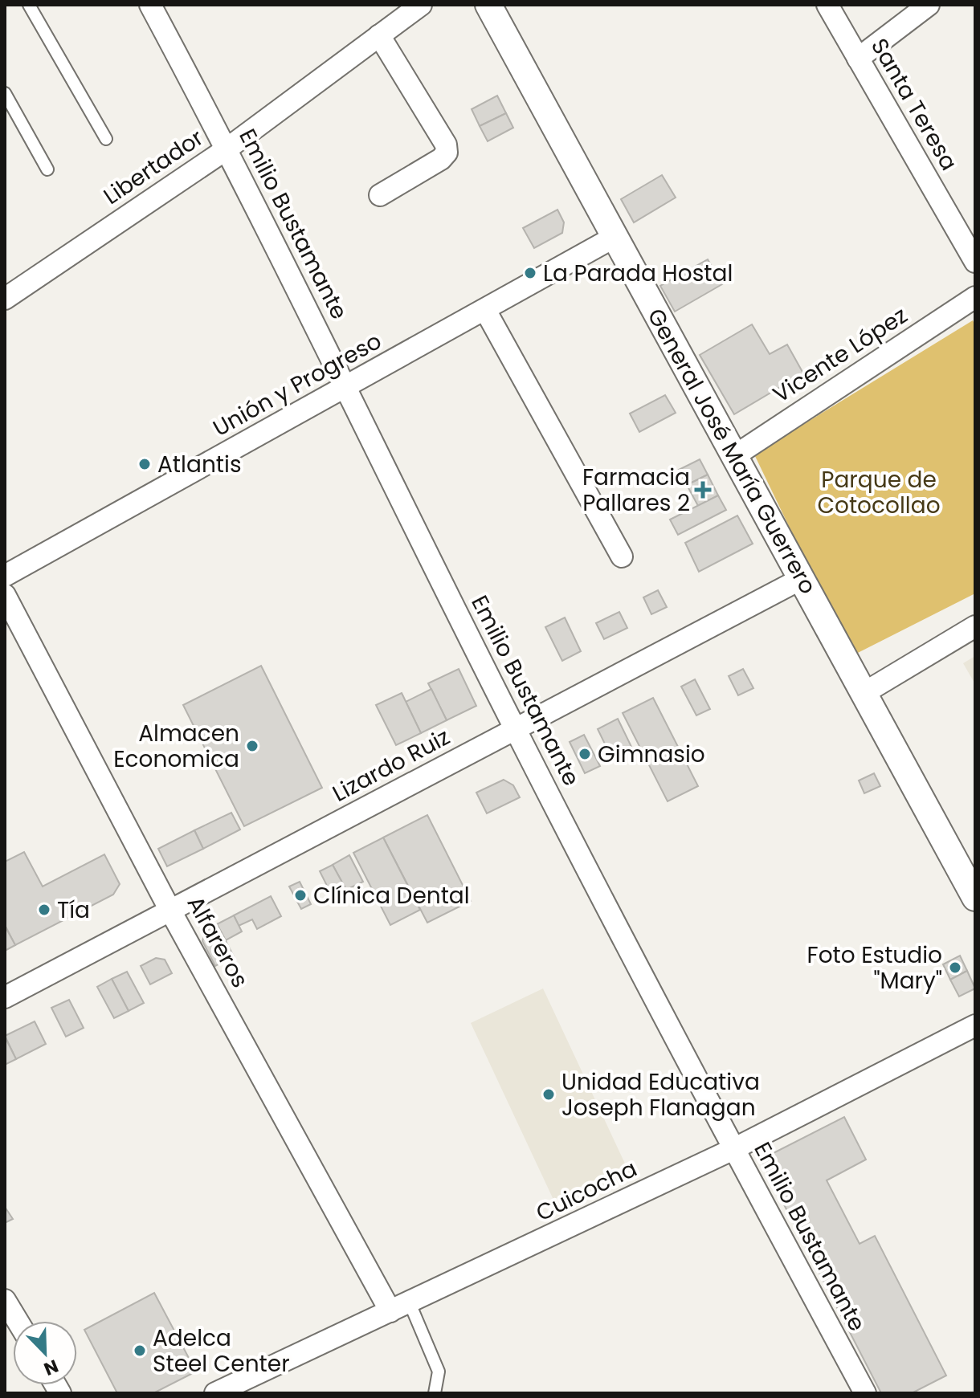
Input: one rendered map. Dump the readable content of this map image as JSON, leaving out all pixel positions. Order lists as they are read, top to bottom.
{
  "streets": {
    "street": [
      "Santa Teresa",
      "Libertador",
      "Emilio Bustamante",
      "Vicente López",
      "Unión y Progreso",
      "General José María Guerrero",
      "Lizardo Ruiz",
      "Alfareros",
      "Cuicocha"
    ]
  },
  "crossings": [
    ["Libertador", "Emilio Bustamante"],
    ["Emilio Bustamante", "Unión y Progreso"],
    ["Emilio Bustamante", "Lizardo Ruiz"],
    ["Emilio Bustamante", "Cuicocha"],
    ["Vicente López", "General José María Guerrero"],
    ["Unión y Progreso", "General José María Guerrero"],
    ["General José María Guerrero", "Lizardo Ruiz"],
    ["Lizardo Ruiz", "Alfareros"],
    ["Alfareros", "Cuicocha"]
  ],
  "parks": ["Parque de Cotocollao"],
  "places": {
    "other": [
      "La Parada Hostal",
      "Atlantis",
      "Almacen Economica",
      "Gimnasio",
      "Clínica Dental",
      "Tía",
      "Foto Estudio \"Mary\"",
      "Unidad Educativa Joseph Flanagan",
      "Adelca Steel Center"
    ],
    "health": ["Farmacia Pallares 2"]
  },
  "north": "bottom right"
}
